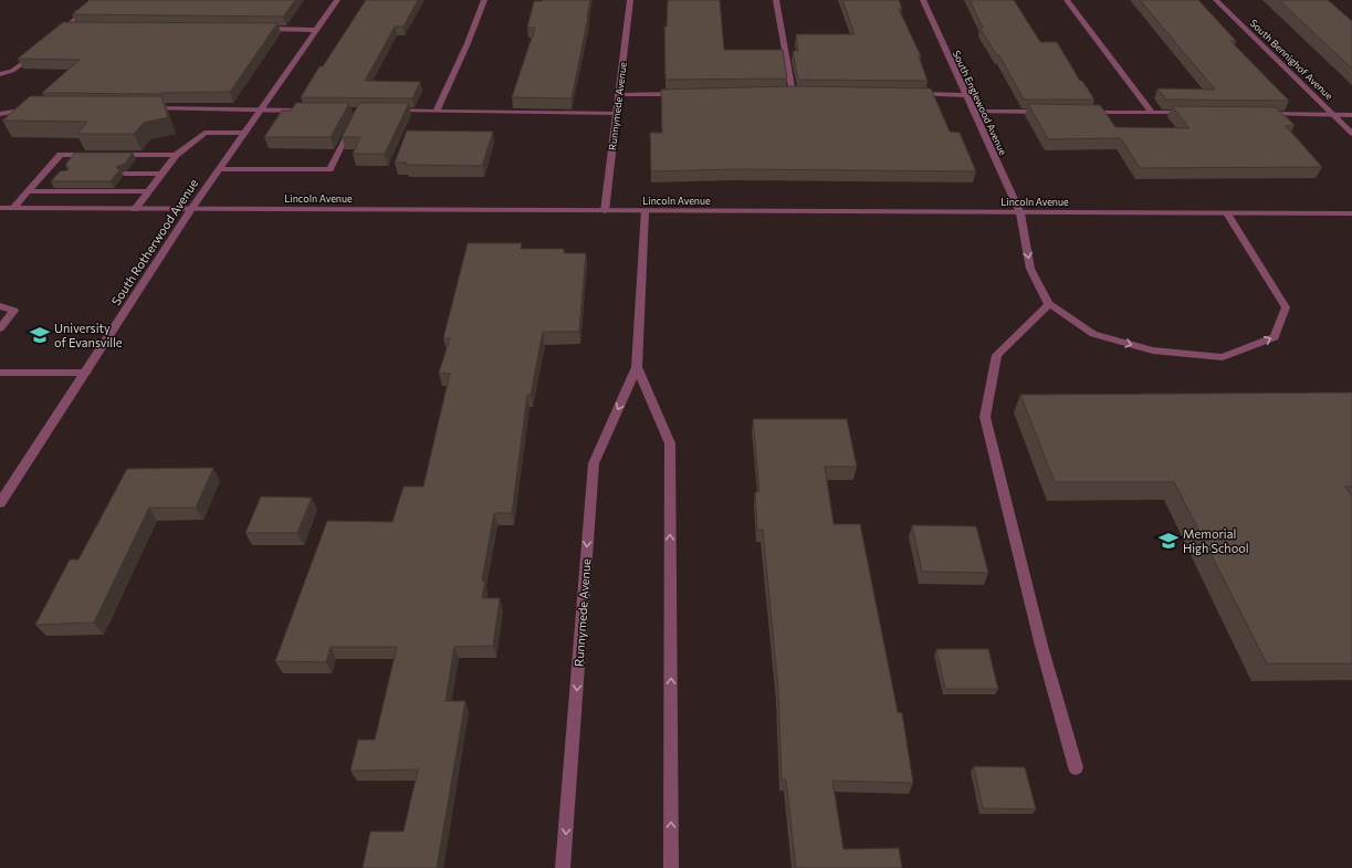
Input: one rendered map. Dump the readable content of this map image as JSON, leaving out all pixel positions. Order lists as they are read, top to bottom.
{
  "streets": {
    "street": [
      "South Bennighof Avenue",
      "South Englewood Avenue",
      "Runnymede Avenue",
      "Lincoln Avenue",
      "South Rotherwood Avenue"
    ]
  },
  "crossings": [
    ["South Englewood Avenue", "Lincoln Avenue"],
    ["Runnymede Avenue", "Lincoln Avenue"],
    ["Lincoln Avenue", "South Rotherwood Avenue"]
  ],
  "places": {
    "school or university": ["University of Evansville", "Memorial High School"]
  }
}
